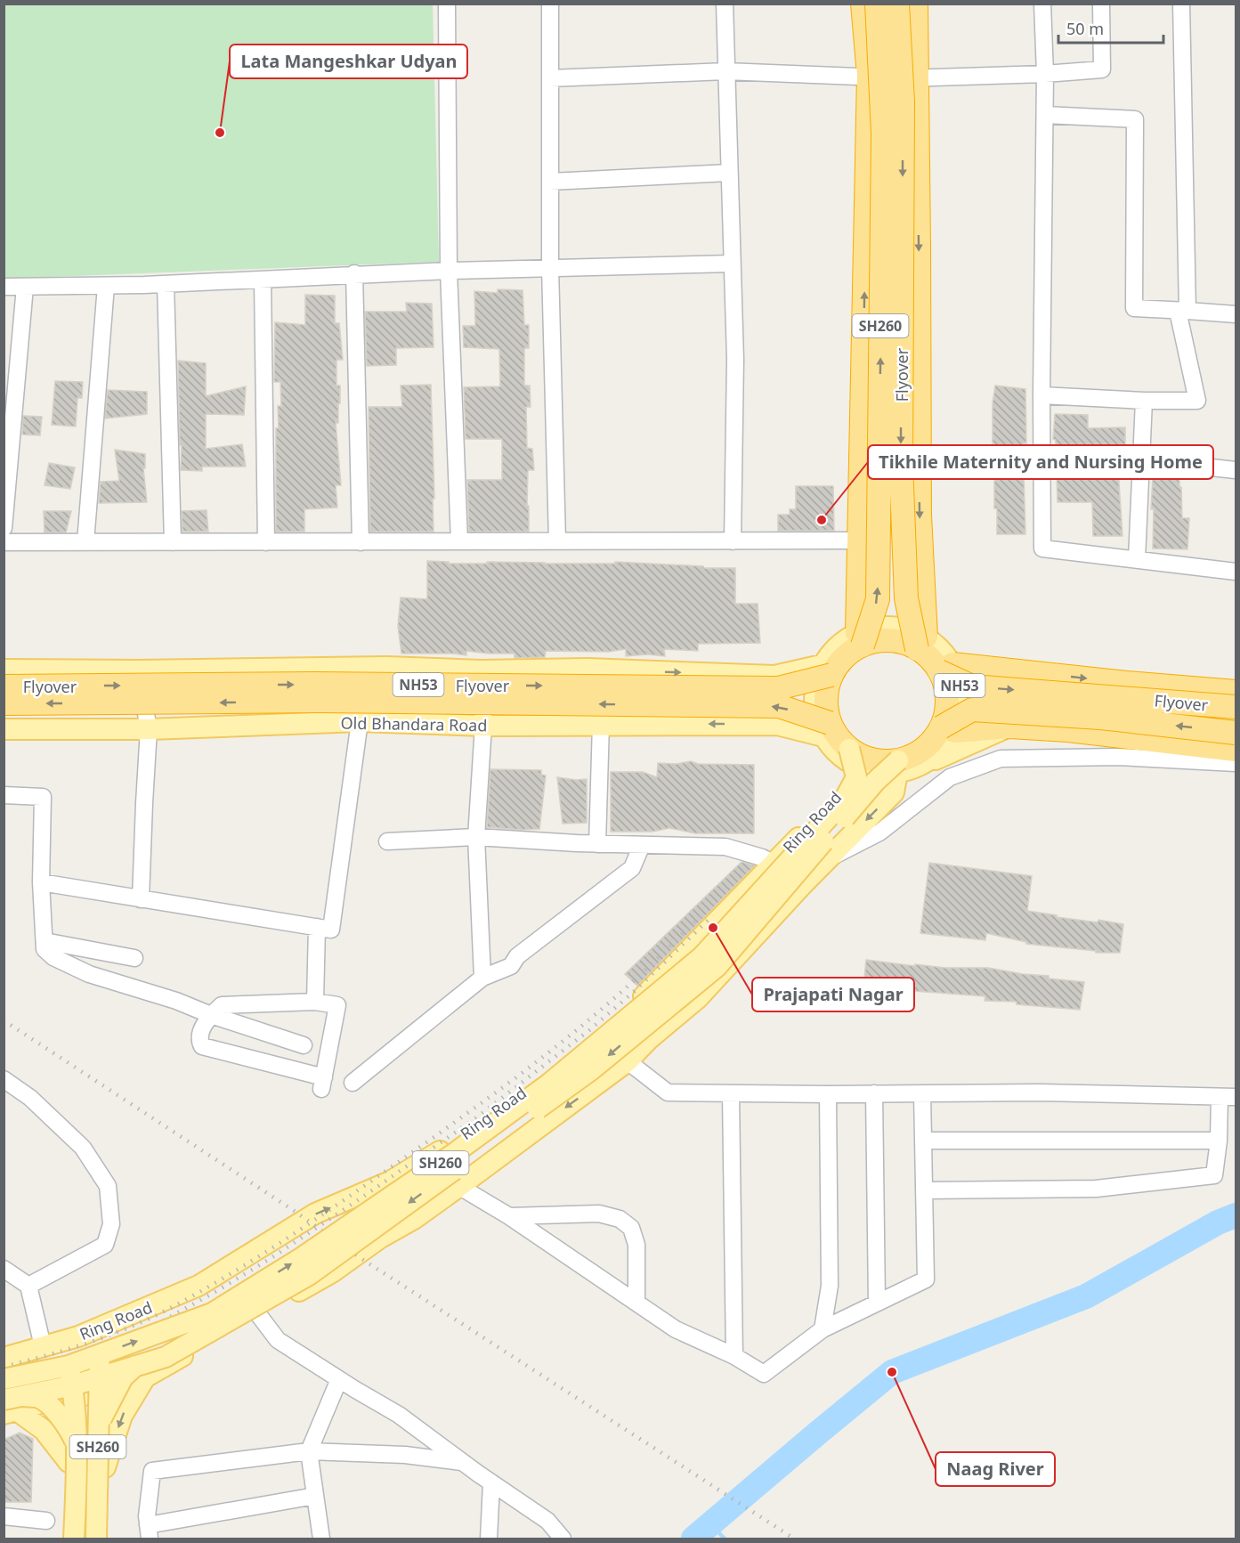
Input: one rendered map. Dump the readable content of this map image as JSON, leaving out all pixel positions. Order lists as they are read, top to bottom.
{
  "streets": {
    "highway": ["SH260", "Flyover", "NH53"],
    "main road": ["Old Bhandara Road", "Ring Road"]
  },
  "crossings": [
    ["SH260", "Flyover"],
    ["SH260", "NH53"],
    ["SH260", "Old Bhandara Road"],
    ["SH260", "Ring Road"],
    ["Flyover", "NH53"],
    ["Flyover", "Old Bhandara Road"],
    ["Flyover", "Ring Road"],
    ["NH53", "Old Bhandara Road"],
    ["NH53", "Ring Road"],
    ["Old Bhandara Road", "Ring Road"]
  ],
  "places": [
    "Lata Mangeshkar Udyan",
    "Tikhile Maternity and Nursing Home",
    "Prajapati Nagar",
    "Naag River"
  ],
  "scale_bar": "50 m"
}
